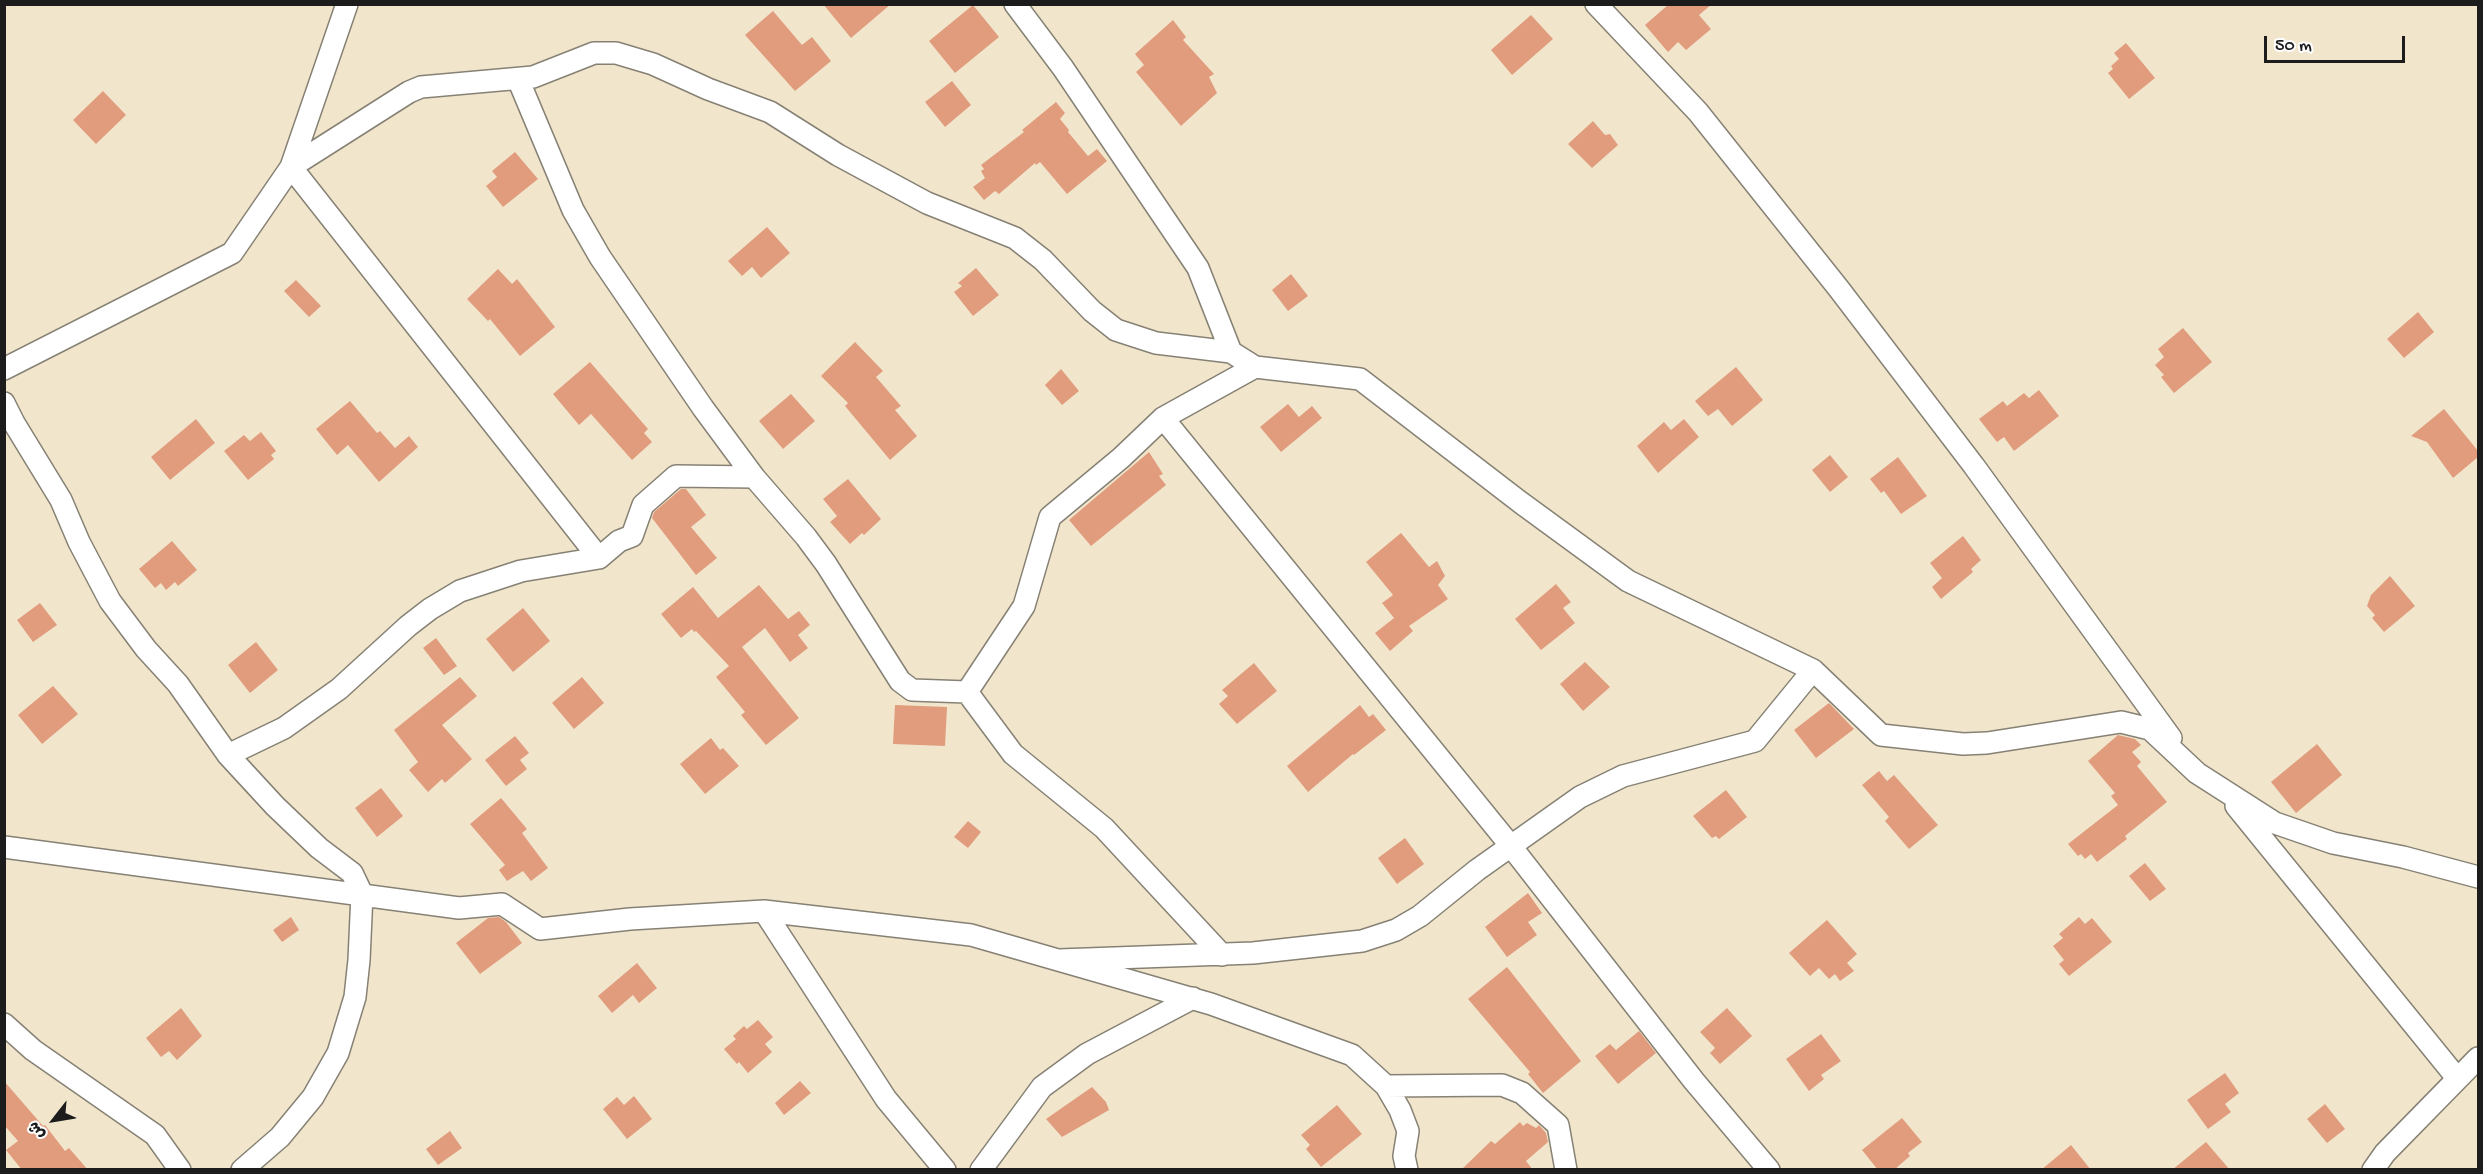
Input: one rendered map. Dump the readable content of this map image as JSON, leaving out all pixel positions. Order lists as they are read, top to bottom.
{
  "scale_bar": "50 m",
  "north": "bottom left"
}
